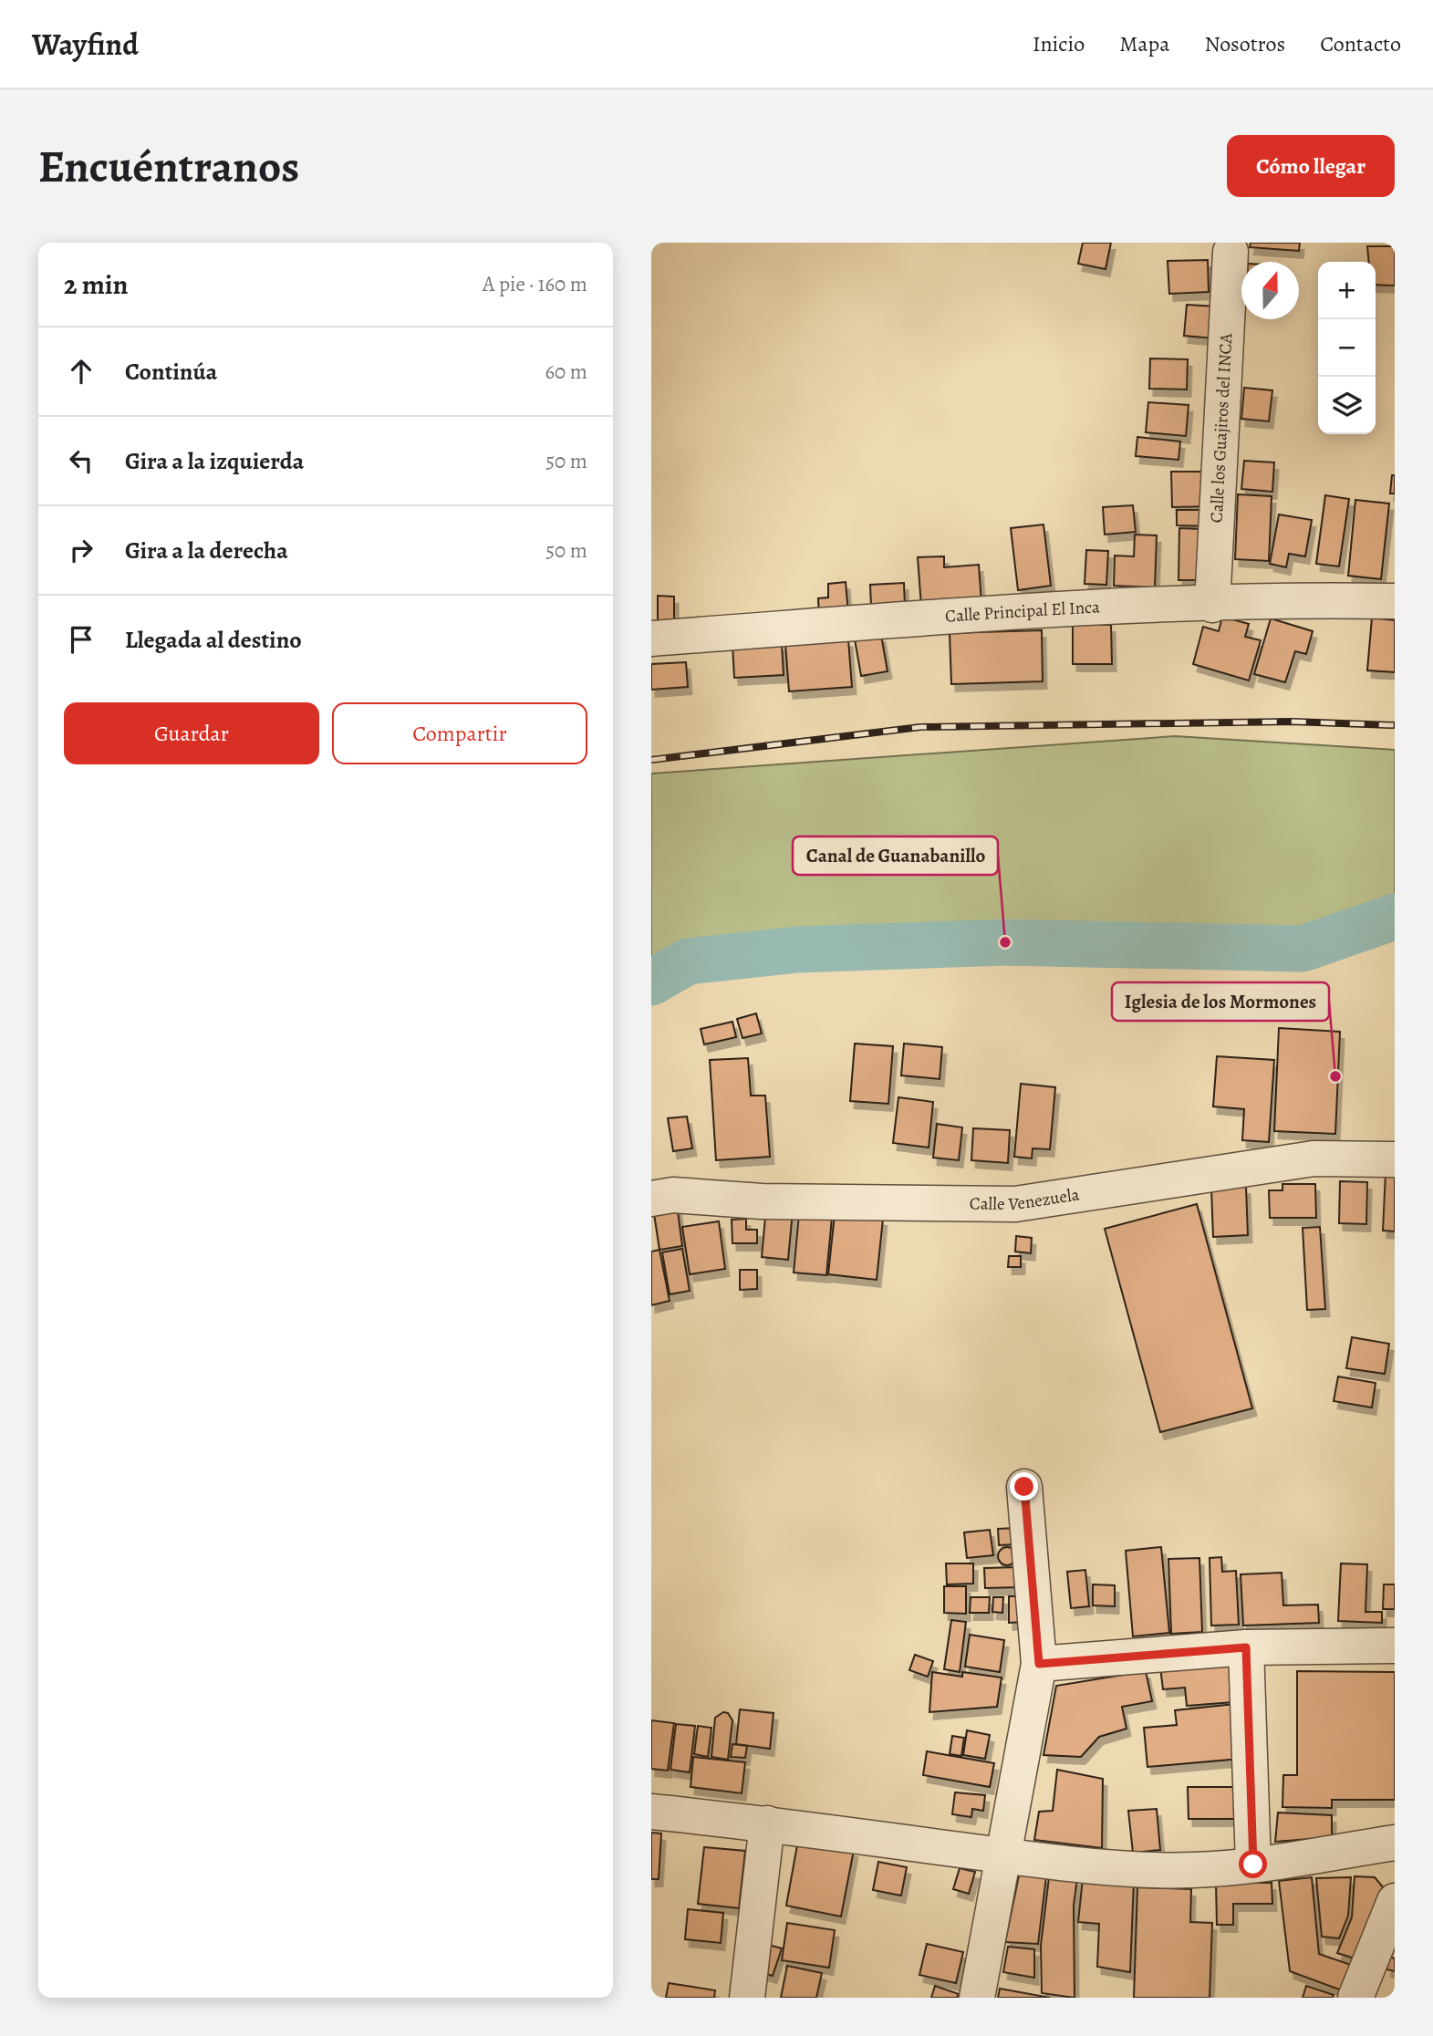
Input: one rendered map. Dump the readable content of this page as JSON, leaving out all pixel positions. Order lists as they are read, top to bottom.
{
  "streets": {
    "street": ["Calle los Guajiros del INCA", "Calle Principal El Inca", "Calle Venezuela"]
  },
  "crossings": [
    ["Calle los Guajiros del INCA", "Calle Principal El Inca"]
  ],
  "places": ["Canal de Guanabanillo", "Iglesia de los Mormones"],
  "north": "top",
  "page": {
    "header": "Wayfind",
    "nav": [
      "Inicio",
      "Mapa",
      "Nosotros",
      "Contacto"
    ],
    "buttons": [
      "Cómo llegar",
      ["Guardar", "Compartir"]
    ],
    "title": "Encuéntranos",
    "heading": ["2 min", "A pie · 160 m"],
    "map_buttons": ["+", "−"],
    "list": [
      ["Continúa", "60 m"],
      ["Gira a la izquierda", "50 m"],
      ["Gira a la derecha", "50 m"],
      "Llegada al destino"
    ]
  }
}
